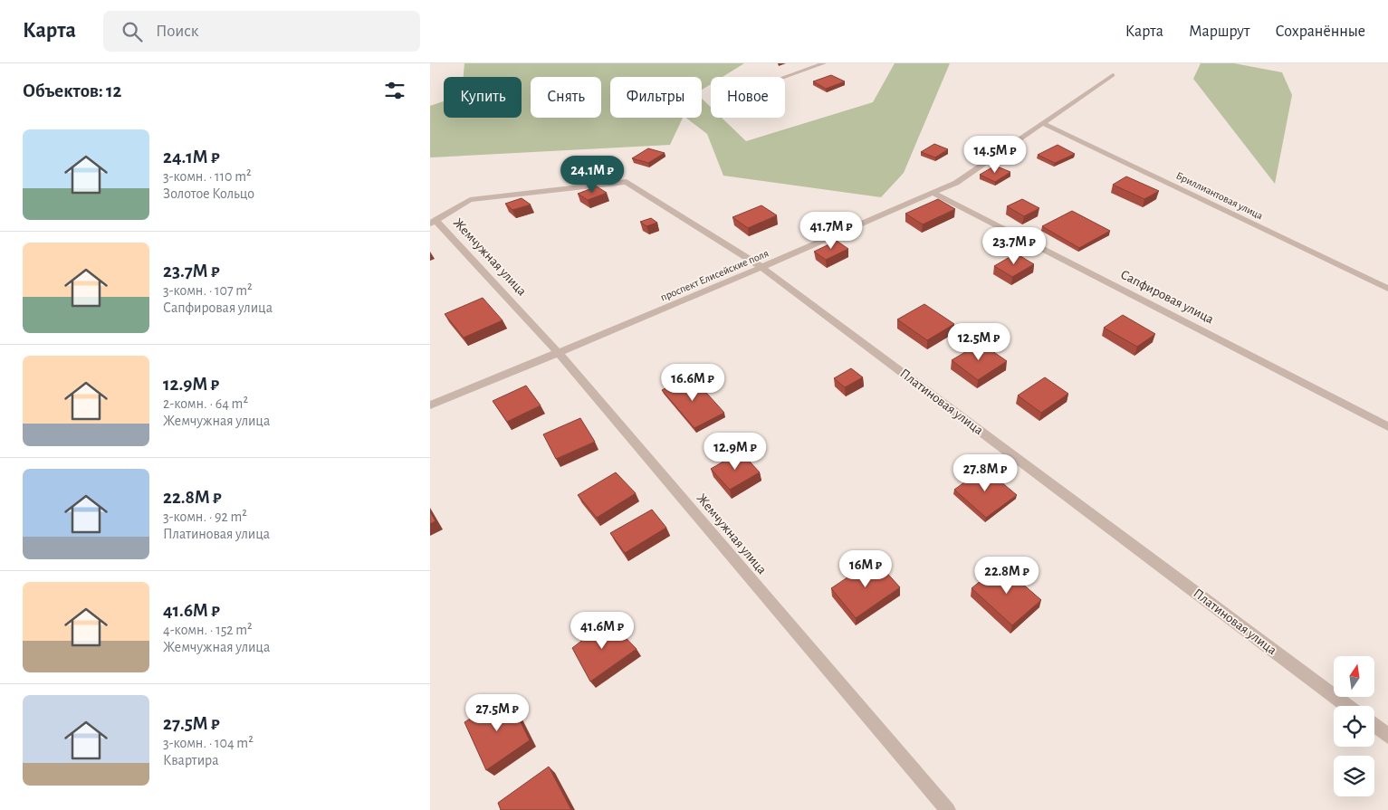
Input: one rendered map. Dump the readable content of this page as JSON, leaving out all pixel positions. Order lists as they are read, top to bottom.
{
  "streets": {
    "street": [
      "Бриллиантовая улица",
      "Жемчужная улица",
      "проспект Елисейские поля",
      "Сапфировая улица",
      "Платиновая улица"
    ]
  },
  "crossings": [
    ["Бриллиантовая улица", "проспект Елисейские поля"],
    ["Жемчужная улица", "проспект Елисейские поля"],
    ["Жемчужная улица", "Платиновая улица"],
    ["проспект Елисейские поля", "Сапфировая улица"],
    ["проспект Елисейские поля", "Платиновая улица"]
  ],
  "north": "top",
  "page": {
    "header": "Карта",
    "search": "Поиск",
    "nav": ["Карта", "Маршрут", "Сохранённые"],
    "heading": "Объектов: 12",
    "chip": [
      "Купить",
      "Снять",
      "Фильтры",
      "Новое"
    ],
    "list": [
      {
        "name": "24.1M ₽",
        "note": "3-комн. · 110 m² · Золотое Кольцо"
      },
      {
        "name": "23.7M ₽",
        "note": "3-комн. · 107 m² · Сапфировая улица"
      },
      {
        "name": "12.9M ₽",
        "note": "2-комн. · 64 m² · Жемчужная улица"
      },
      {
        "name": "22.8M ₽",
        "note": "3-комн. · 92 m² · Платиновая улица"
      },
      {
        "name": "41.6M ₽",
        "note": "4-комн. · 152 m² · Жемчужная улица"
      },
      {
        "name": "27.5M ₽",
        "note": "3-комн. · 104 m² · Квартира"
      }
    ],
    "price": [
      "14.5M ₽",
      "24.1M ₽",
      "41.7M ₽",
      "23.7M ₽",
      "12.5M ₽",
      "16.6M ₽",
      "12.9M ₽",
      "27.8M ₽",
      "16M ₽",
      "22.8M ₽",
      "41.6M ₽",
      "27.5M ₽"
    ]
  }
}
